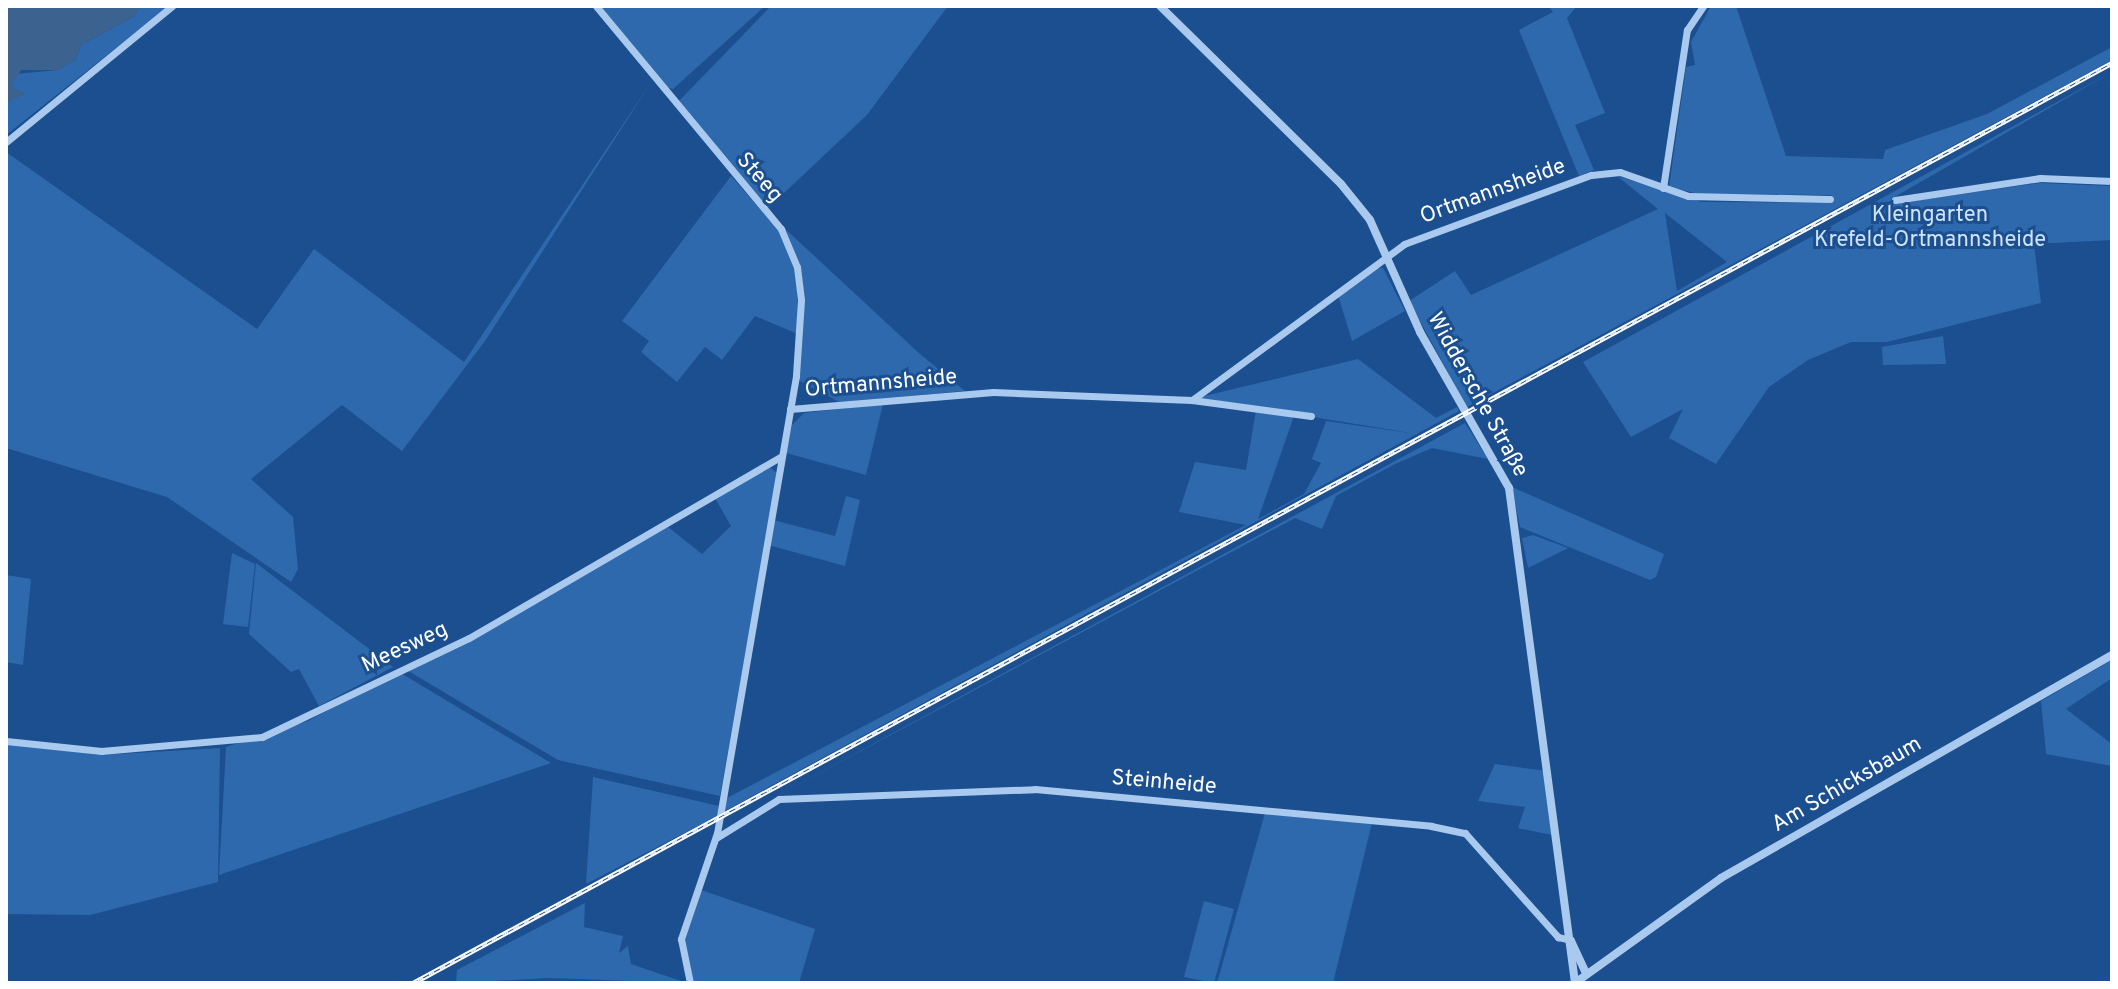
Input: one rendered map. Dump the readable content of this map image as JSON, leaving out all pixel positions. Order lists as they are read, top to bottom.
{
  "streets": {
    "street": [
      "Steeg",
      "Ortmannsheide",
      "Widdersche Straße",
      "Meesweg",
      "Steinheide",
      "Am Schicksbaum"
    ]
  },
  "crossings": [
    ["Steeg", "Ortmannsheide"],
    ["Ortmannsheide", "Widdersche Straße"],
    ["Ortmannsheide", "Meesweg"],
    ["Ortmannsheide", "Steinheide"],
    ["Widdersche Straße", "Steinheide"]
  ],
  "parks": ["Kleingarten Krefeld-Ortmannsheide"]
}
